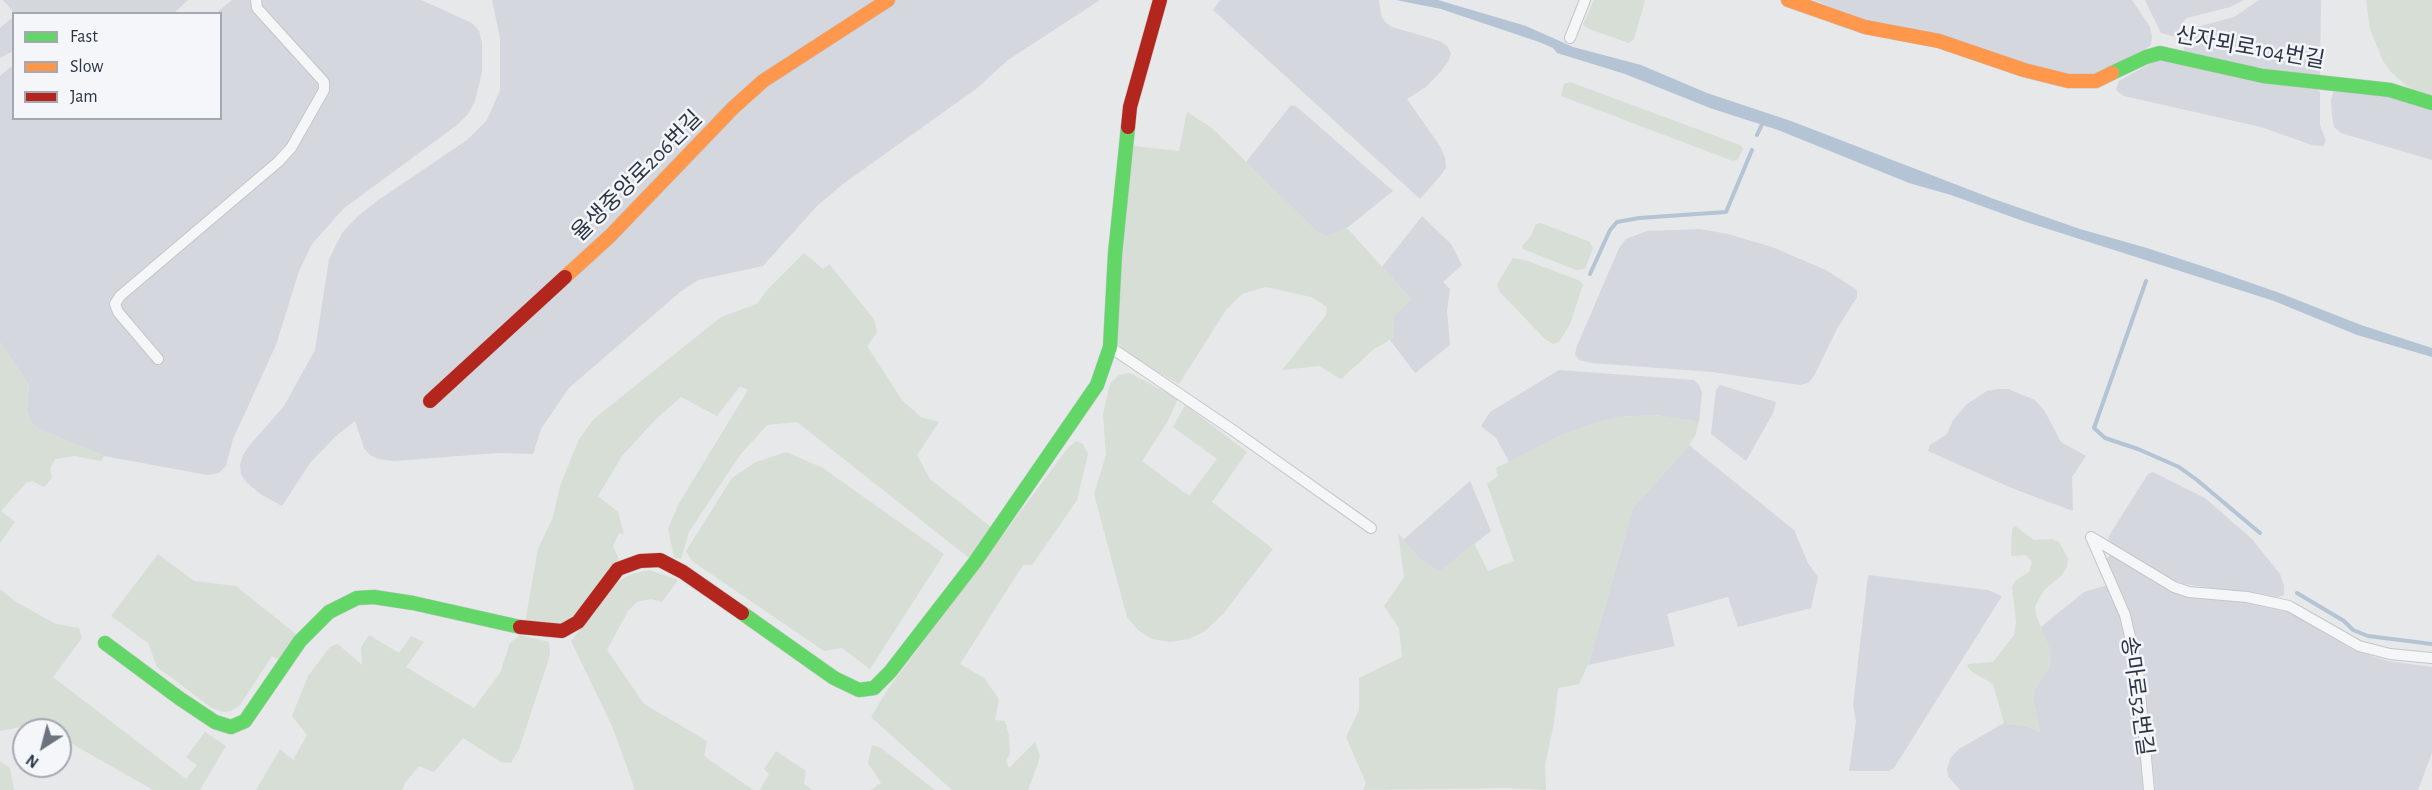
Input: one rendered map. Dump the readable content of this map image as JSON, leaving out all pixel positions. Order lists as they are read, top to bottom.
{
  "streets": {
    "street": ["산자뫼로104번길", "율생중앙로206번길", "송마로52번길"]
  },
  "legend": ["Fast", "Slow", "Jam"],
  "north": "bottom left"
}
